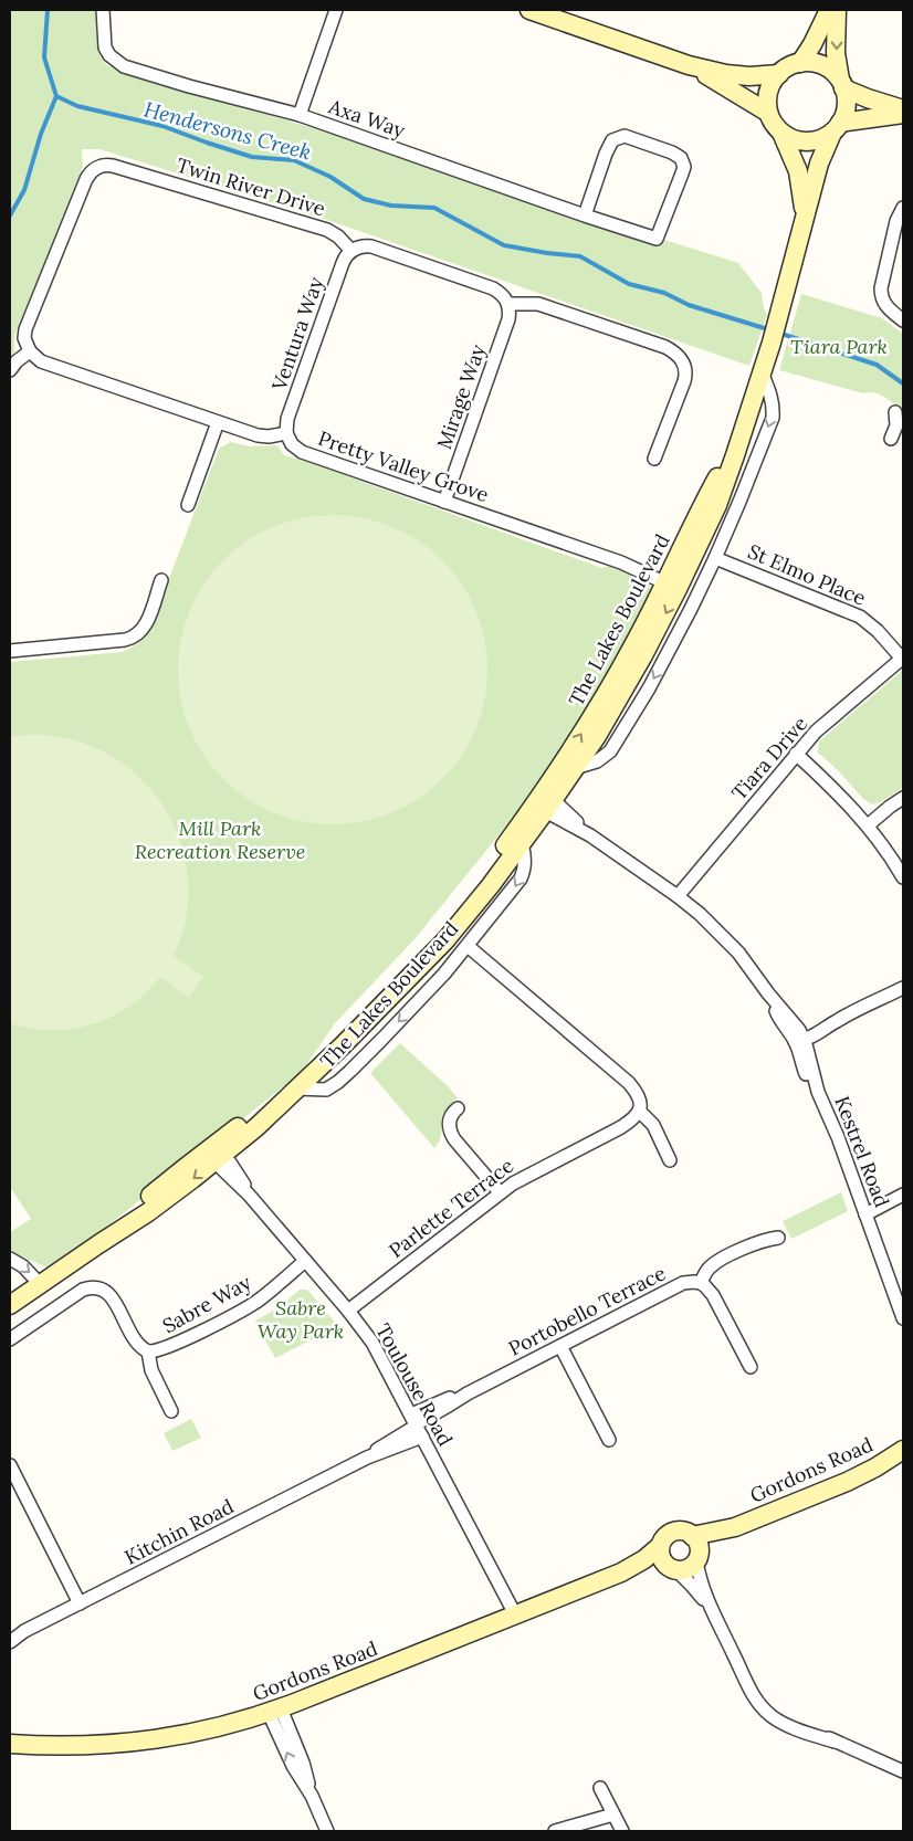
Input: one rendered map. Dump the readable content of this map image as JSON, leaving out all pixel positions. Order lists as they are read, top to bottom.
{
  "streets": {
    "street": [
      "Axa Way",
      "Twin River Drive",
      "Ventura Way",
      "Mirage Way",
      "Pretty Valley Grove",
      "St Elmo Place",
      "The Lakes Boulevard",
      "Tiara Drive",
      "Kestrel Road",
      "Parlette Terrace",
      "Sabre Way",
      "Portobello Terrace",
      "Toulouse Road",
      "Gordons Road",
      "Kitchin Road"
    ]
  },
  "crossings": [
    ["Twin River Drive", "Ventura Way"],
    ["Ventura Way", "Pretty Valley Grove"],
    ["Mirage Way", "Pretty Valley Grove"],
    ["Pretty Valley Grove", "The Lakes Boulevard"],
    ["St Elmo Place", "Tiara Drive"],
    ["The Lakes Boulevard", "Kestrel Road"],
    ["The Lakes Boulevard", "Toulouse Road"],
    ["Tiara Drive", "Kestrel Road"],
    ["Parlette Terrace", "Toulouse Road"],
    ["Sabre Way", "Toulouse Road"],
    ["Portobello Terrace", "Toulouse Road"],
    ["Portobello Terrace", "Kitchin Road"],
    ["Toulouse Road", "Gordons Road"],
    ["Toulouse Road", "Kitchin Road"]
  ],
  "water": ["Hendersons Creek"],
  "parks": ["Tiara Park", "Mill Park Recreation Reserve", "Sabre Way Park"]
}
